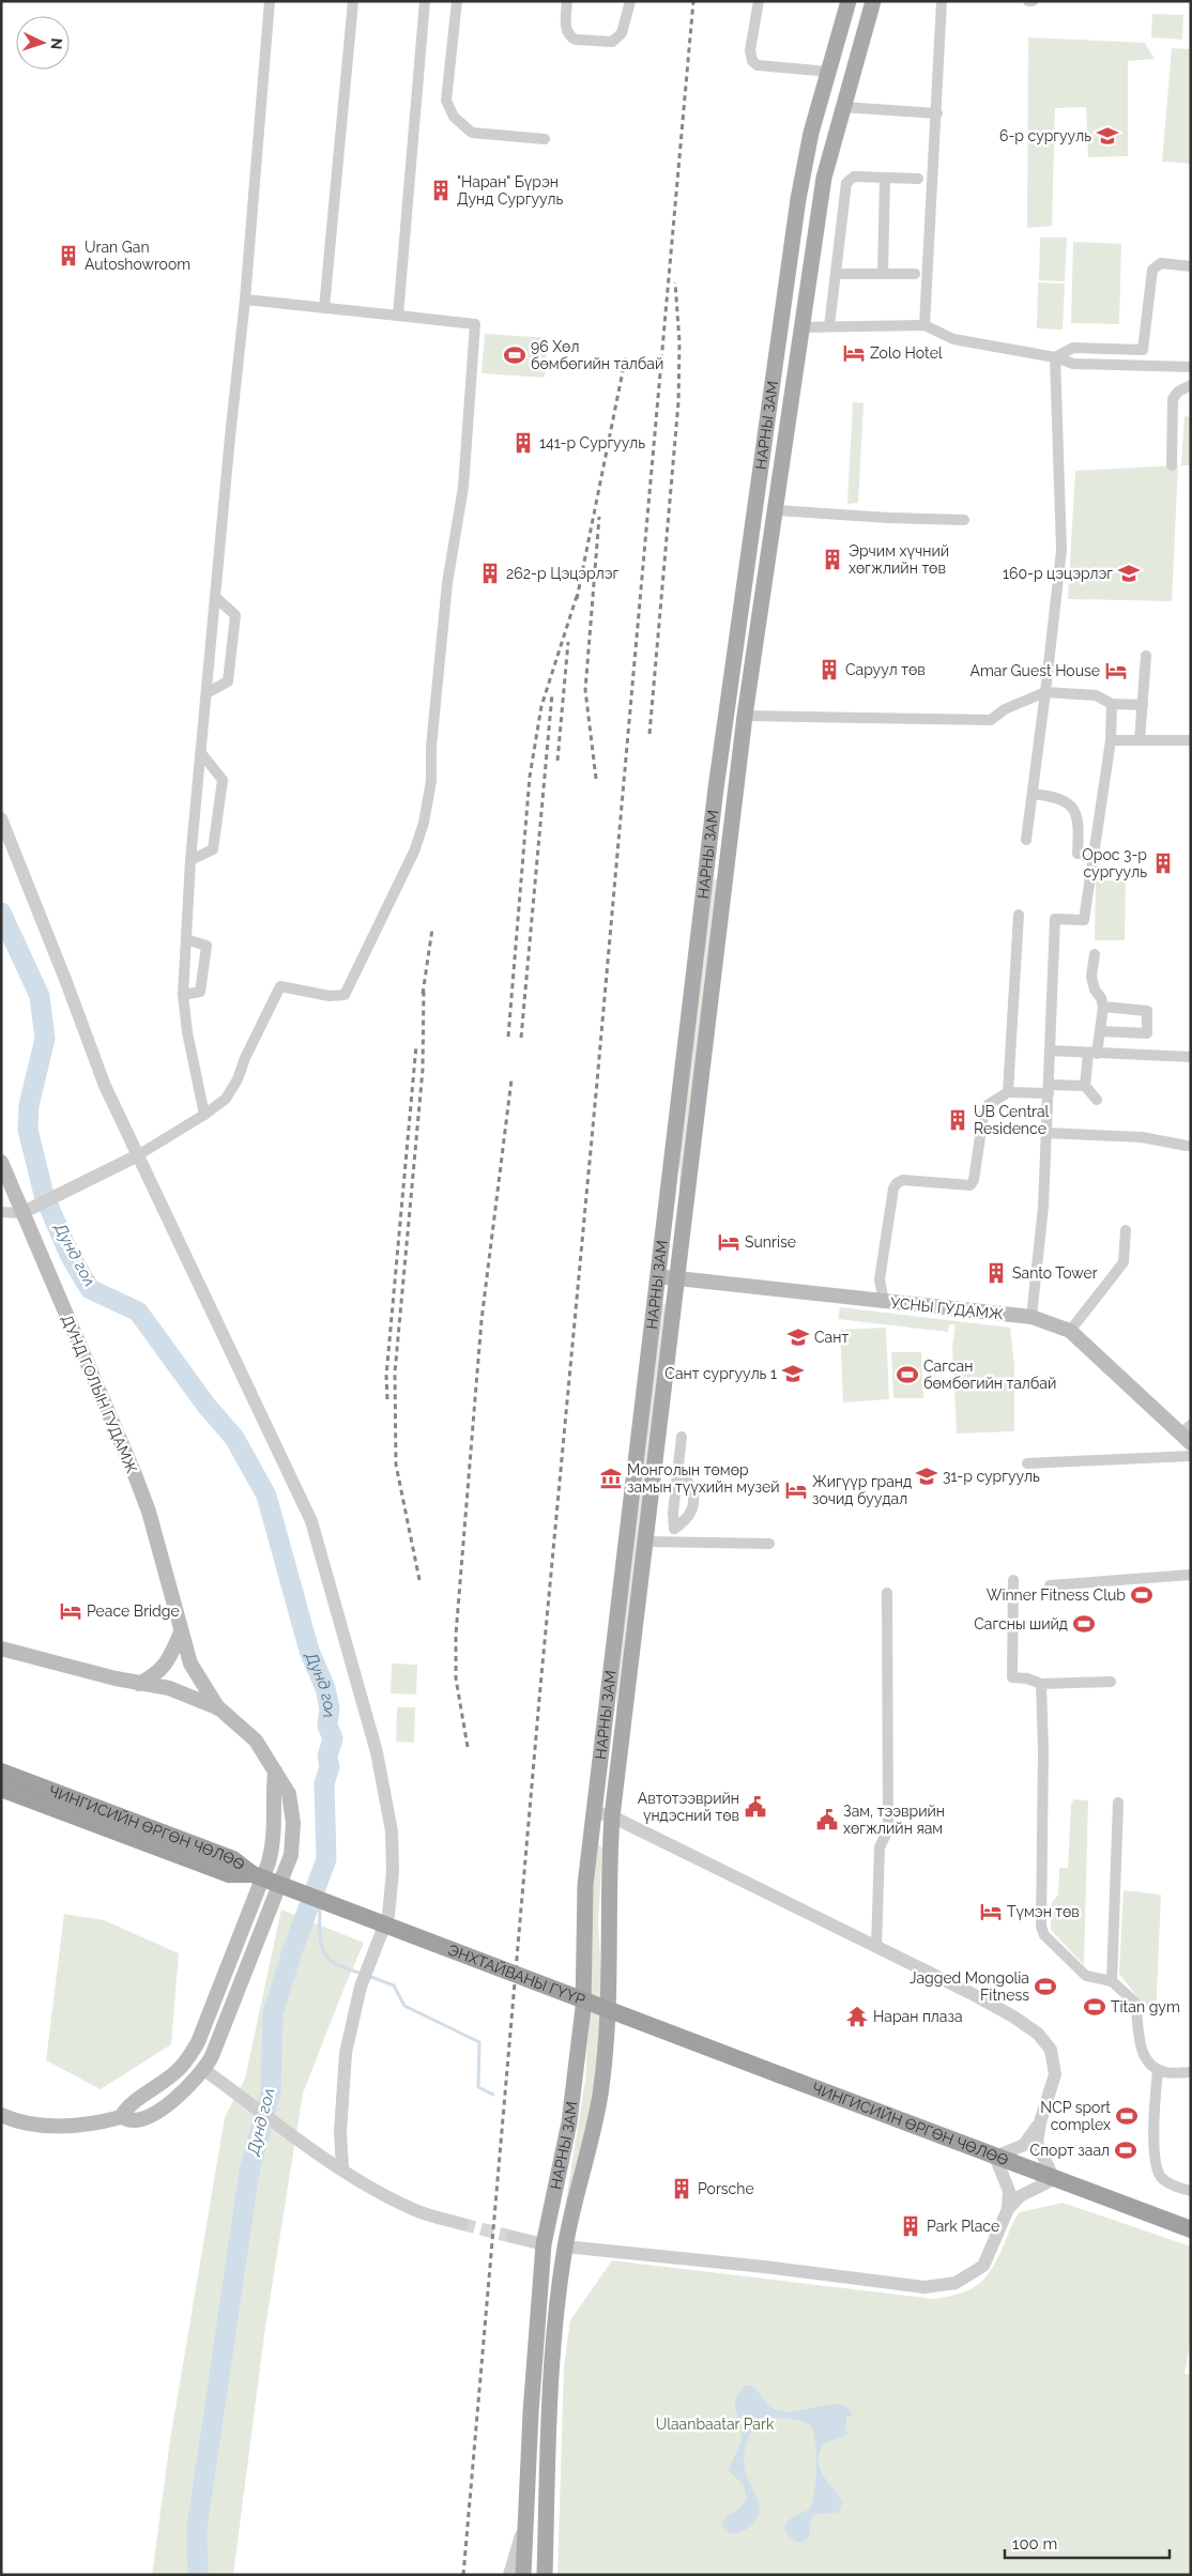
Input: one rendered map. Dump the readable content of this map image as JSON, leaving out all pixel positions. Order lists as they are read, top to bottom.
{
  "streets": {
    "highway": ["ЧИНГИСИЙН ӨРГӨН ЧӨЛӨӨ", "ЭНХТАЙВАНЫ ГҮҮР"],
    "main road": ["НАРНЫ ЗАМ", "УСНЫ ГУДАМЖ", "ДУНД ГОЛЫН ГУДАМЖ"]
  },
  "crossings": [
    ["НАРНЫ ЗАМ", "УСНЫ ГУДАМЖ"],
    ["ЧИНГИСИЙН ӨРГӨН ЧӨЛӨӨ", "ЭНХТАЙВАНЫ ГҮҮР"]
  ],
  "water": ["Дунд гол"],
  "parks": ["Ulaanbaatar Park"],
  "places": {
    "school or university": [
      "6-р сургууль",
      "160-р цэцэрлэг",
      "Сант",
      "Сант сургууль 1",
      "31-р сургууль"
    ],
    "building": [
      "\"Наран\" Бүрэн Дунд Сургууль",
      "Uran Gan Autoshowroom",
      "141-р Сургууль",
      "Эрчим хүчний хөгжлийн төв",
      "262-р Цэцэрлэг",
      "Саруул төв",
      "Орос 3-р сургууль",
      "UB Central Residence",
      "Santo Tower",
      "Porsche",
      "Park Place"
    ],
    "hotel": [
      "Zolo Hotel",
      "Amar Guest House",
      "Sunrise",
      "Жигүүр гранд зочид буудал",
      "Peace Bridge",
      "Түмэн төв"
    ],
    "sports": [
      "96 Хөл бөмбөгийн талбай",
      "Сагсан бөмбөгийн талбай",
      "Winner Fitness Club",
      "Сагсны шийд",
      "Jagged Mongolia Fitness",
      "Titan gym",
      "NCP sport complex",
      "Спорт заал"
    ],
    "museum": ["Монголын төмөр замын түүхийн музей"],
    "public building": ["Автотээврийн үндэсний төв", "Зам, тээврийн хөгжлийн яам"],
    "temple": ["Наран плаза"]
  },
  "scale_bar": "100 m",
  "north": "right"
}
